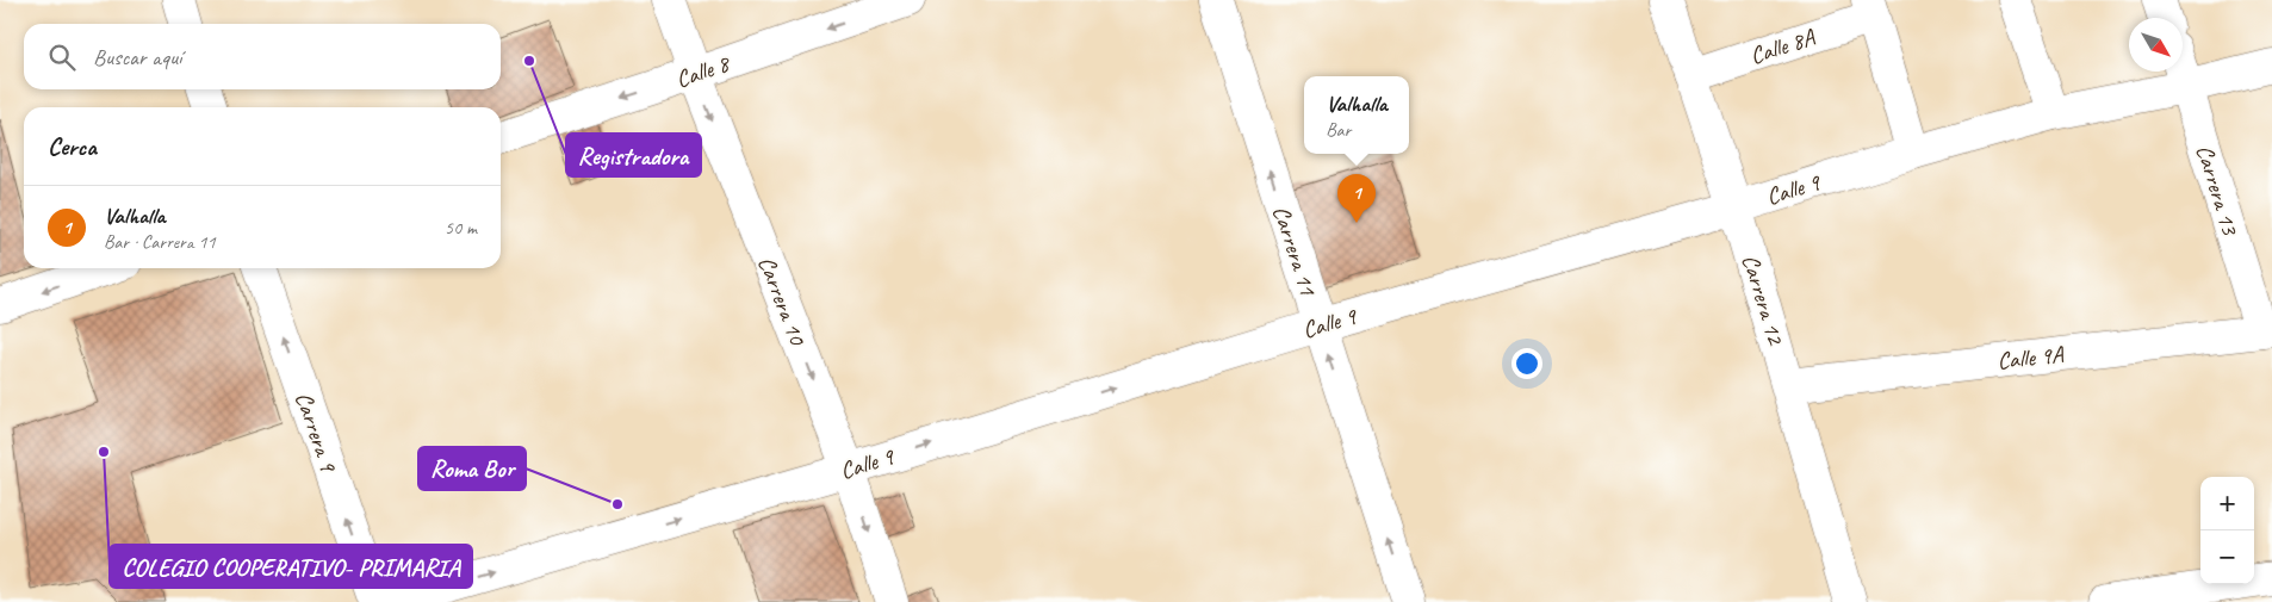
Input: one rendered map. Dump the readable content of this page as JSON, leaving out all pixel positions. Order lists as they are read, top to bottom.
{
  "streets": {
    "street": [
      "Calle 8A",
      "Calle 8",
      "Calle 9",
      "Carrera 13",
      "Carrera 11",
      "Carrera 12",
      "Carrera 10",
      "Calle 9A",
      "Carrera 9"
    ]
  },
  "crossings": [
    ["Calle 8A", "Carrera 12"],
    ["Calle 8", "Carrera 10"],
    ["Calle 9", "Carrera 13"],
    ["Calle 9", "Carrera 11"],
    ["Calle 9", "Carrera 12"],
    ["Calle 9", "Carrera 10"],
    ["Carrera 13", "Calle 9A"],
    ["Carrera 12", "Calle 9A"]
  ],
  "one_way": [
    "Calle 8",
    "Calle 9",
    "Carrera 11",
    "Carrera 10",
    "Carrera 9"
  ],
  "places": ["Registradora", "COLEGIO COOPERATIVO- PRIMARIA", "Roma Bor"],
  "north": "bottom right",
  "page": {
    "search": "Buscar aquí",
    "popup": ["Valhalla", "Bar"],
    "heading": "Cerca",
    "pins": "1",
    "list": [
      {
        "mark": "1",
        "name": "Valhalla",
        "note": "Bar · Carrera 11",
        "value": "50 m"
      }
    ],
    "map_buttons": ["+", "−"]
  }
}
